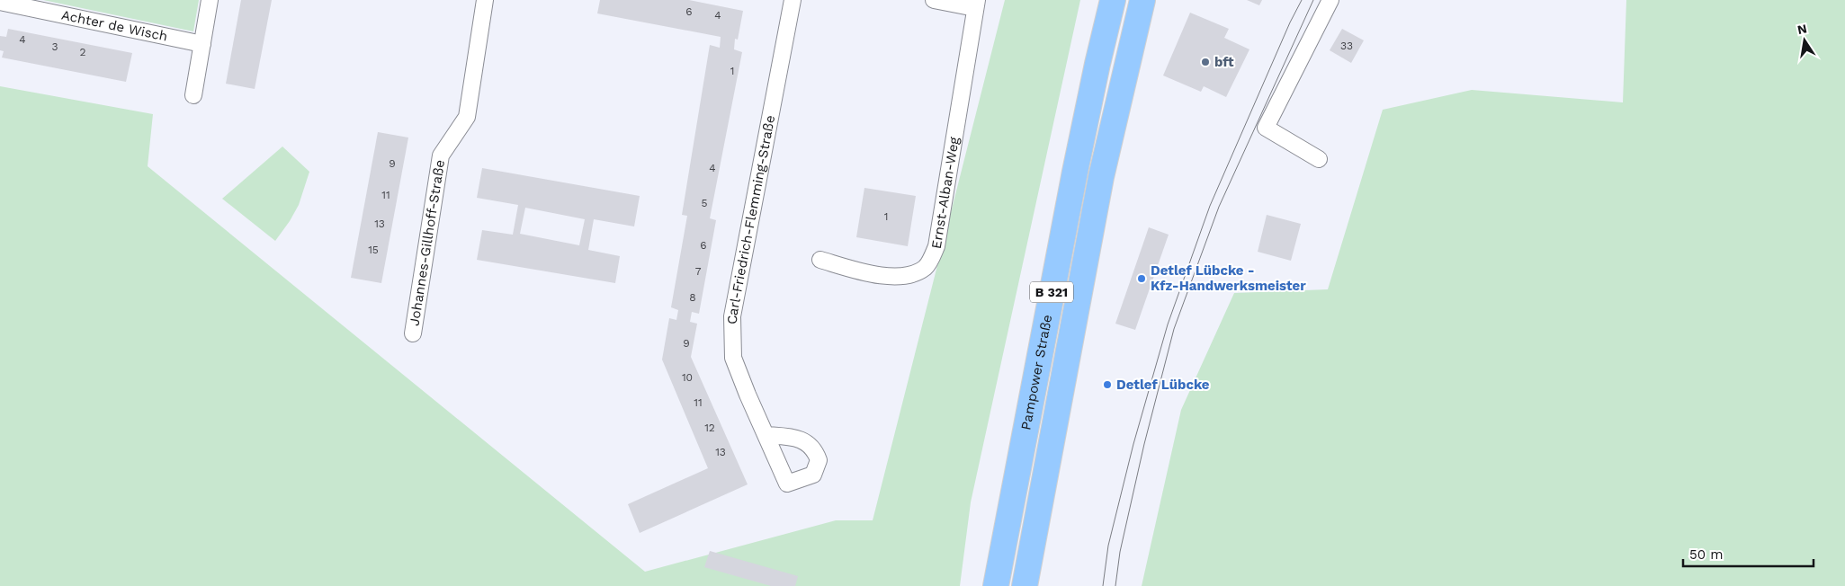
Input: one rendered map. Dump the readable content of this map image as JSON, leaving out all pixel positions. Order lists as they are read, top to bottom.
{
  "streets": {
    "main road": ["B 321", "Pampower Straße"],
    "street": [
      "Achter de Wisch",
      "Ernst-Alban-Weg",
      "Carl-Friedrich-Flemming-Straße",
      "Johannes-Gillhoff-Straße"
    ]
  },
  "places": ["bft", "Detlef Lübcke - Kfz-Handwerksmeister", "Detlef Lübcke"],
  "house_numbers": [
    "6",
    "4",
    "4",
    "33",
    "3",
    "2",
    "1",
    "9",
    "4",
    "11",
    "5",
    "1",
    "13",
    "6",
    "15",
    "7",
    "8",
    "9",
    "10",
    "11",
    "12",
    "13"
  ],
  "scale_bar": "50 m",
  "north": "top"
}
